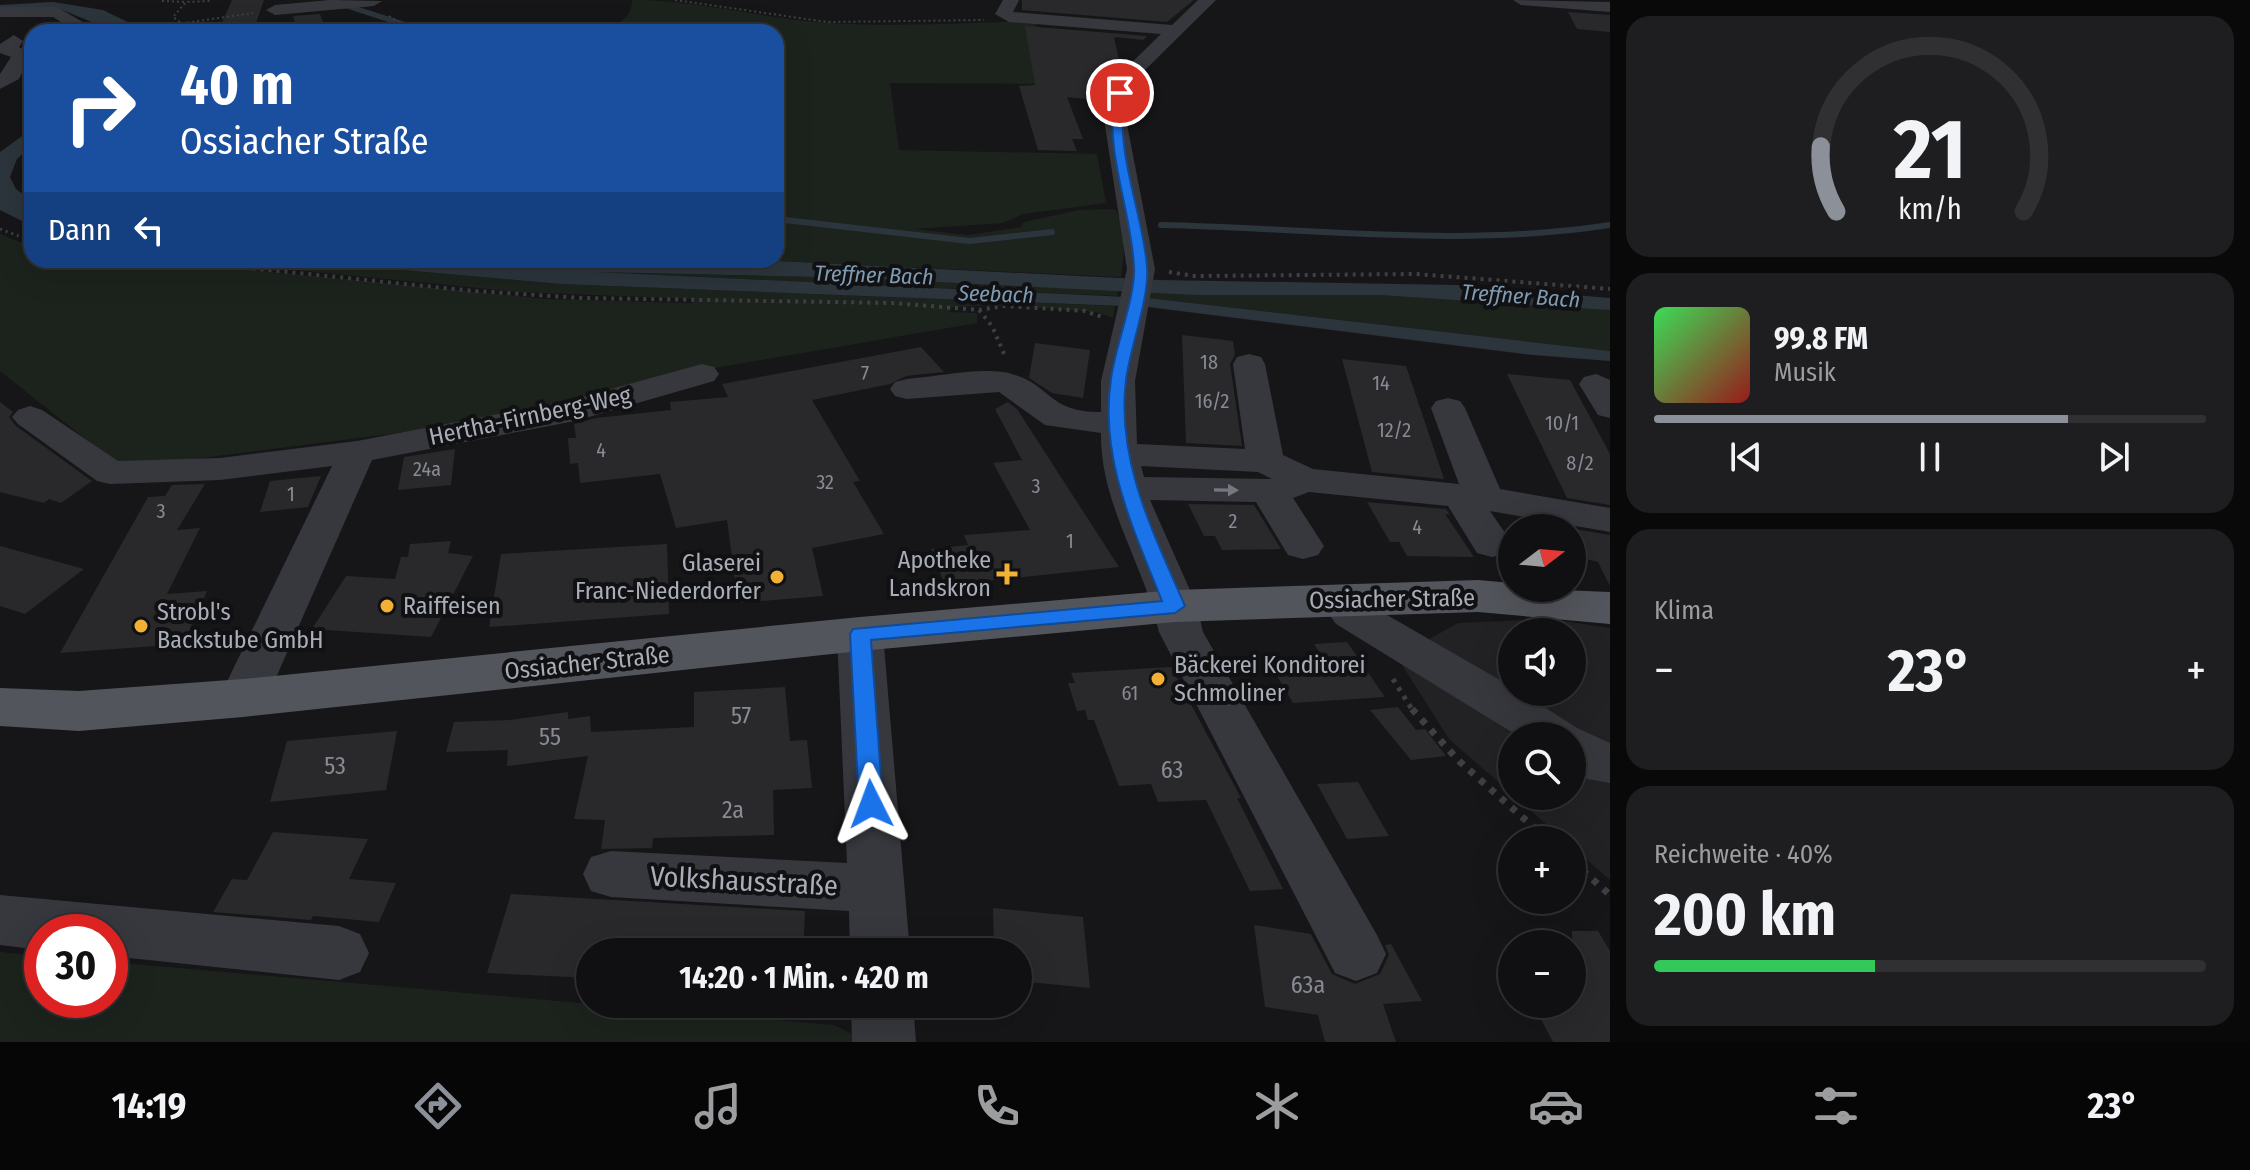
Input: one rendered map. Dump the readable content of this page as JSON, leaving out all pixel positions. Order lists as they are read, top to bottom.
{
  "streets": {
    "main road": ["Ossiacher Straße"],
    "street": ["Hertha-Firnberg-Weg", "Volkshausstraße"]
  },
  "water": ["Treffner Bach", "Seebach"],
  "places": {
    "health": ["Apotheke Landskron"],
    "other": [
      "Glaserei Franc-Niederdorfer",
      "Raiffeisen",
      "Strobl's Backstube GmbH",
      "Bäckerei Konditorei Schmoliner"
    ]
  },
  "house_numbers": [
    "18",
    "7",
    "14",
    "16/2",
    "10/1",
    "12/2",
    "4",
    "8/2",
    "24a",
    "32",
    "3",
    "1",
    "3",
    "2",
    "4",
    "1",
    "61",
    "57",
    "55",
    "53",
    "63",
    "2a",
    "63a"
  ],
  "north": "right",
  "page": {
    "turn": ["40 m", "Ossiacher Straße"],
    "then": "Dann",
    "song": ["99.8 FM", "Musik"],
    "map_buttons": ["+", "−"],
    "tile": [
      "Klima",
      ["Reichweite · 40%", "200 km"]
    ],
    "heat": ["−", "23°", "+"],
    "limit": "30",
    "trip": "14:20 · 1 Min. · 420 m",
    "tabs": ["14:19", "23°"],
    "gauge": ["21", "km/h"]
  }
}
